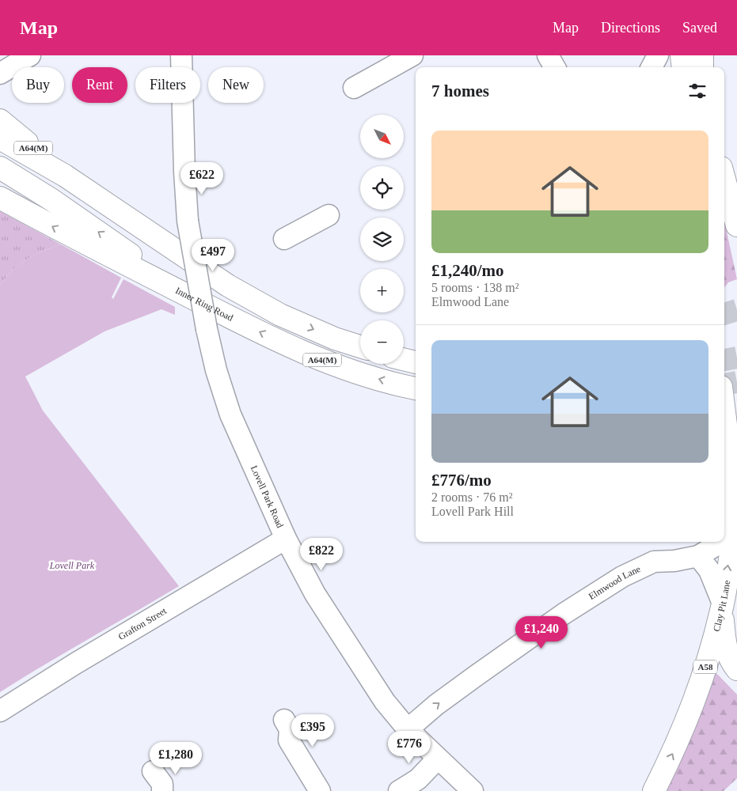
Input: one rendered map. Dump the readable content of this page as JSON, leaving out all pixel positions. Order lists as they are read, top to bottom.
{
  "streets": {
    "highway": [
      "A64(M)",
      "Inner Ring Road",
      "Clay Pit Lane",
      "A58"
    ],
    "street": ["Lovell Park Road", "Elmwood Lane", "Grafton Street"]
  },
  "crossings": [
    ["A64(M)", "Inner Ring Road"],
    ["Lovell Park Road", "Elmwood Lane"],
    ["Lovell Park Road", "Grafton Street"],
    ["Elmwood Lane", "Clay Pit Lane"]
  ],
  "one_way": ["Elmwood Lane", "Clay Pit Lane"],
  "parks": ["Lovell Park"],
  "north": "bottom right",
  "page": {
    "header": "Map",
    "nav": ["Map", "Directions", "Saved"],
    "chip": [
      "Buy",
      "Rent",
      "Filters",
      "New"
    ],
    "heading": "7 homes",
    "map_buttons": ["+", "−"],
    "list": [
      {
        "name": "£1,240/mo",
        "note": "5 rooms · 138 m² · Elmwood Lane"
      },
      {
        "name": "£776/mo",
        "note": "2 rooms · 76 m² · Lovell Park Hill"
      }
    ],
    "price": [
      "£622",
      "£497",
      "£822",
      "£1,240",
      "£395",
      "£776",
      "£1,280"
    ]
  }
}
